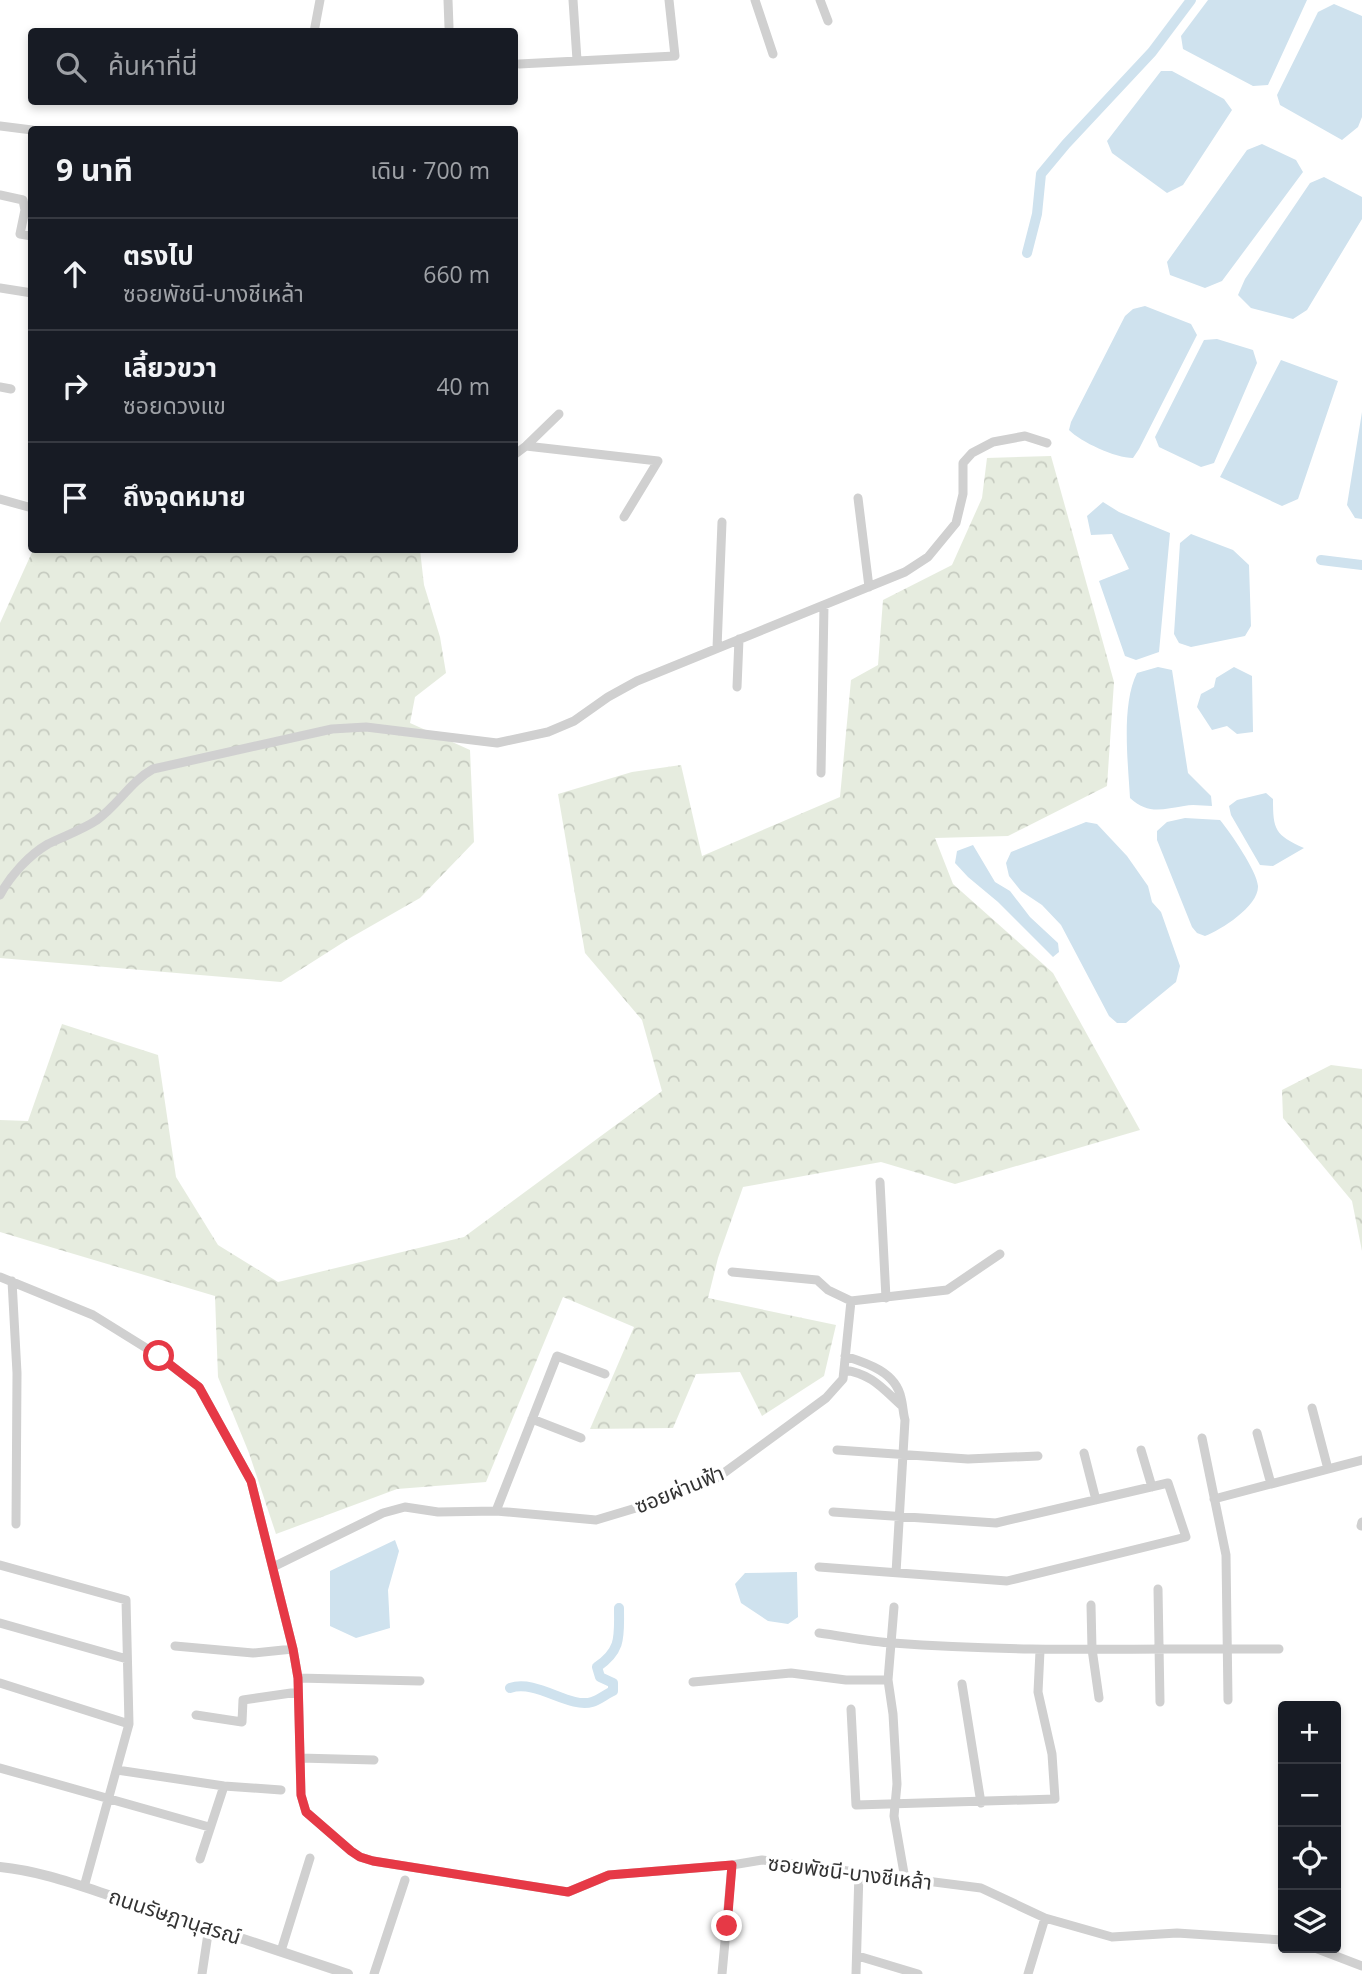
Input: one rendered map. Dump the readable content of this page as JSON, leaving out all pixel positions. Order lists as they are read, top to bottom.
{
  "streets": {
    "street": ["ซอยผ่านฟ้า", "ซอยพัชนี-บางชีเหล้า", "ถนนรัษฎานุสรณ์"]
  },
  "crossings": [
    ["ซอยผ่านฟ้า", "ซอยพัชนี-บางชีเหล้า"]
  ],
  "page": {
    "search": "ค้นหาที่นี่",
    "heading": ["9 นาที", "เดิน · 700 m"],
    "list": [
      ["ตรงไป", "ซอยพัชนี-บางชีเหล้า", "660 m"],
      ["เลี้ยวขวา", "ซอยดวงแข", "40 m"],
      "ถึงจุดหมาย"
    ],
    "map_buttons": ["+", "−"]
  }
}
